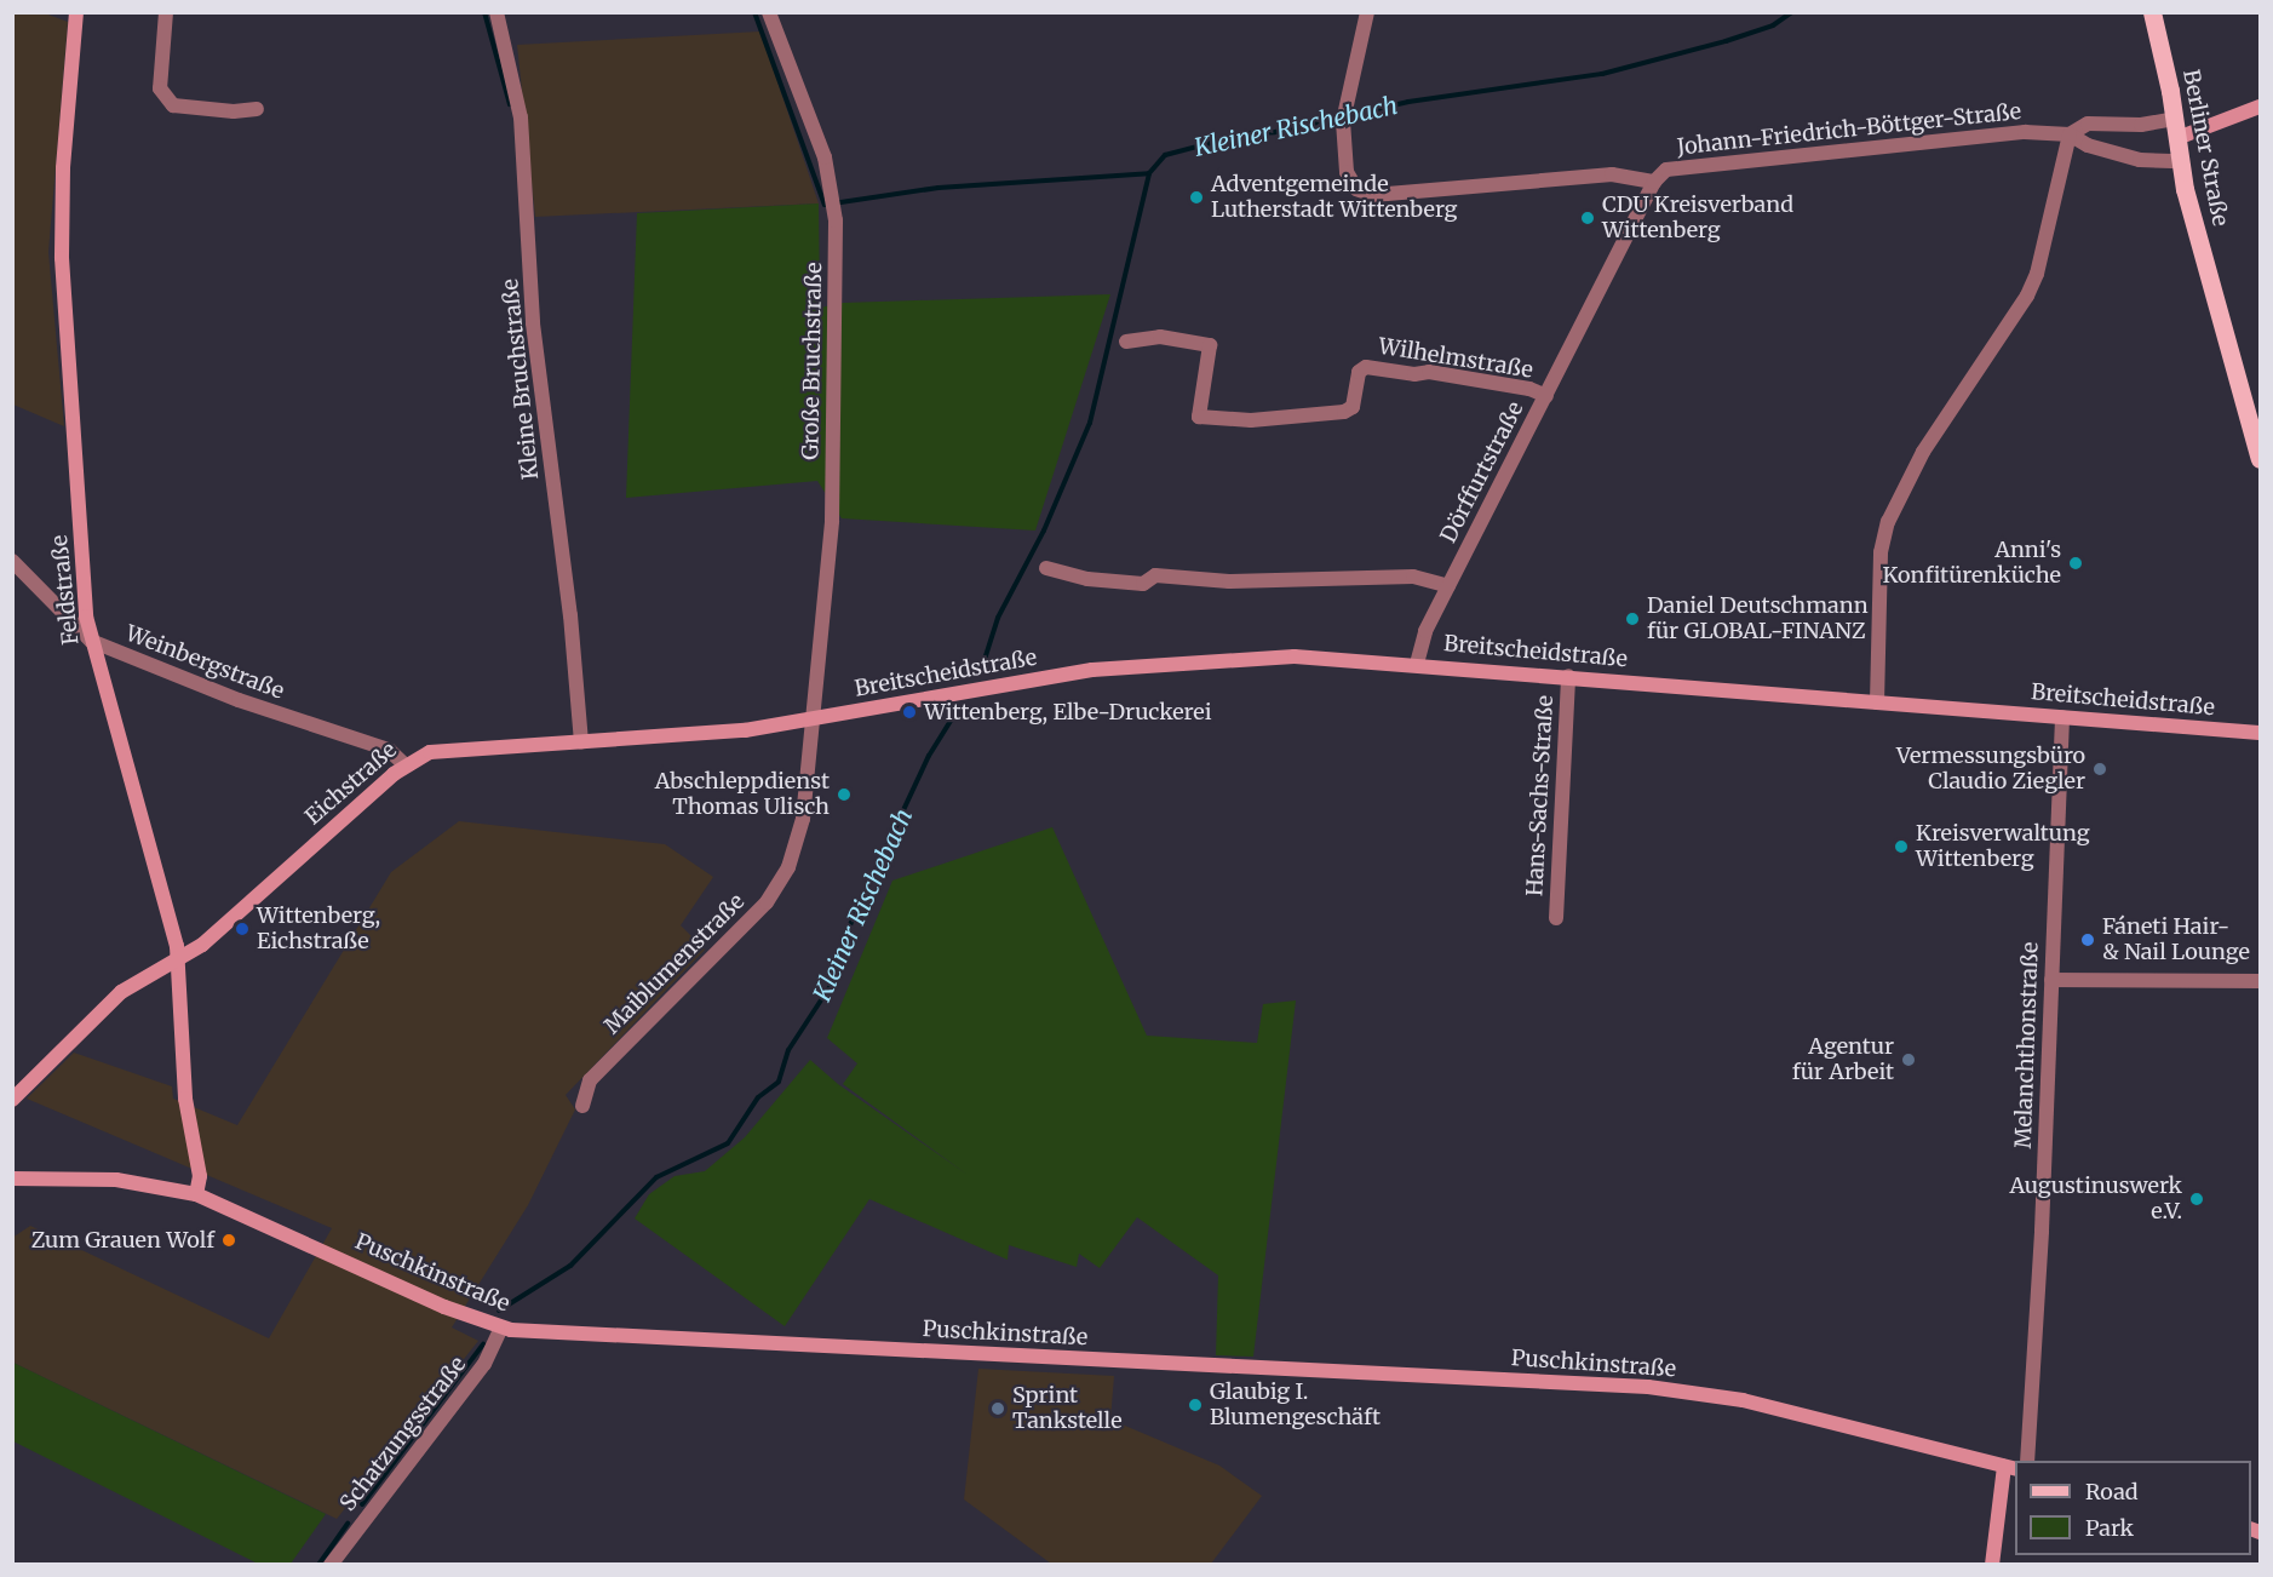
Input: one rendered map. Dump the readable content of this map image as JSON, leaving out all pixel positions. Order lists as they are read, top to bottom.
{
  "streets": {
    "main road": ["Berliner Straße"],
    "street": [
      "Johann-Friedrich-Böttger-Straße",
      "Wilhelmstraße",
      "Große Bruchstraße",
      "Kleine Bruchstraße",
      "Dörffurtstraße",
      "Feldstraße",
      "Breitscheidstraße",
      "Weinbergstraße",
      "Eichstraße",
      "Hans-Sachs-Straße",
      "Maiblumenstraße",
      "Melanchthonstraße",
      "Puschkinstraße",
      "Schatzungsstraße"
    ]
  },
  "crossings": [
    ["Johann-Friedrich-Böttger-Straße", "Berliner Straße"],
    ["Johann-Friedrich-Böttger-Straße", "Dörffurtstraße"],
    ["Wilhelmstraße", "Dörffurtstraße"],
    ["Große Bruchstraße", "Breitscheidstraße"],
    ["Große Bruchstraße", "Eichstraße"],
    ["Große Bruchstraße", "Maiblumenstraße"],
    ["Kleine Bruchstraße", "Eichstraße"],
    ["Dörffurtstraße", "Breitscheidstraße"],
    ["Feldstraße", "Weinbergstraße"],
    ["Feldstraße", "Eichstraße"],
    ["Feldstraße", "Puschkinstraße"],
    ["Breitscheidstraße", "Eichstraße"],
    ["Breitscheidstraße", "Hans-Sachs-Straße"],
    ["Breitscheidstraße", "Maiblumenstraße"],
    ["Breitscheidstraße", "Melanchthonstraße"],
    ["Weinbergstraße", "Eichstraße"],
    ["Eichstraße", "Maiblumenstraße"],
    ["Puschkinstraße", "Schatzungsstraße"]
  ],
  "water": ["Kleiner Rischebach"],
  "places": [
    "Adventgemeinde Lutherstadt Wittenberg",
    "CDU Kreisverband Wittenberg",
    "Anni's Konfitürenküche",
    "Daniel Deutschmann für GLOBAL-FINANZ",
    "Wittenberg, Elbe-Druckerei",
    "Vermessungsbüro Claudio Ziegler",
    "Abschleppdienst Thomas Ulisch",
    "Kreisverwaltung Wittenberg",
    "Wittenberg, Eichstraße",
    "Fáneti Hair- & Nail Lounge",
    "Agentur für Arbeit",
    "Augustinuswerk e.V.",
    "Zum Grauen Wolf",
    "Glaubig I. Blumengeschäft",
    "Sprint Tankstelle"
  ],
  "legend": ["Road", "Park"]
}
